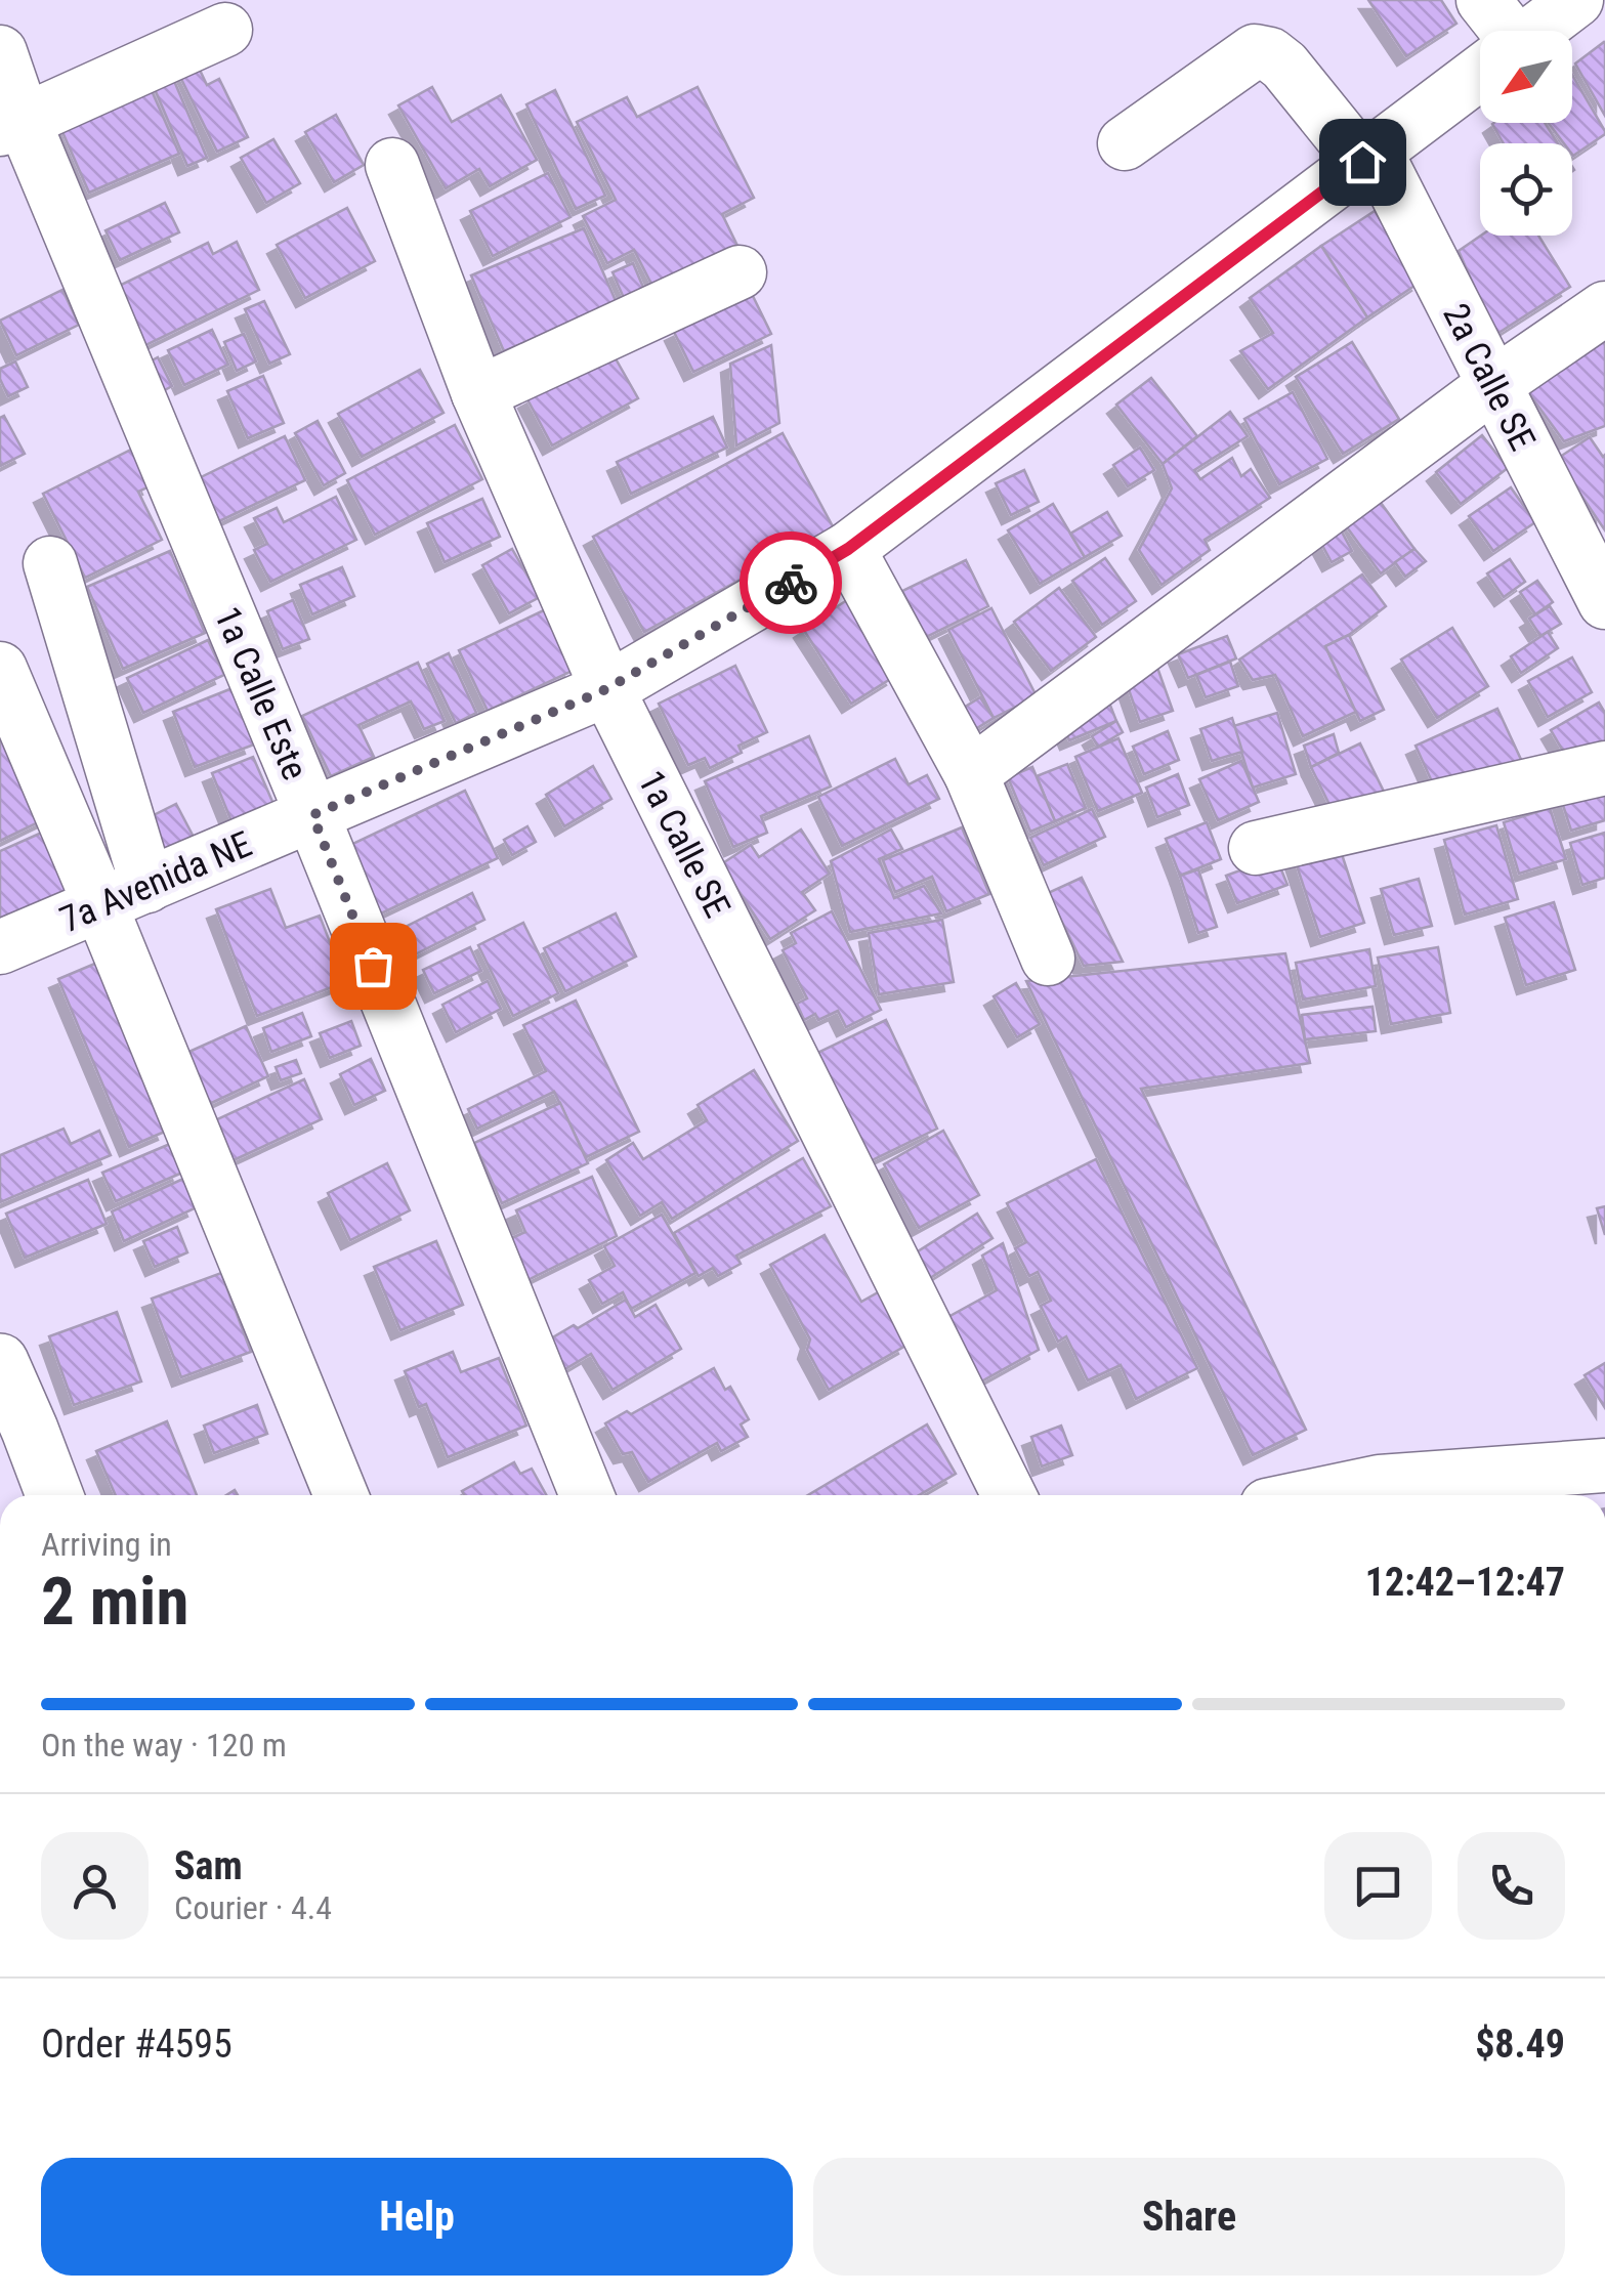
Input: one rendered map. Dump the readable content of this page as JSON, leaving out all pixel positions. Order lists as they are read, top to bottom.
{
  "streets": {
    "street": [
      "2a Calle SE",
      "1a Calle Este",
      "1a Calle SE",
      "7a Avenida NE"
    ]
  },
  "crossings": [
    ["2a Calle SE", "7a Avenida NE"],
    ["1a Calle Este", "7a Avenida NE"],
    ["1a Calle SE", "7a Avenida NE"]
  ],
  "north": "bottom left",
  "page": {
    "heading": ["2 min", "Arriving in", "12:42–12:47"],
    "panel": [
      "Sam",
      "Courier · 4.4",
      "Order #4595",
      "$8.49"
    ],
    "bar": "On the way · 120 m",
    "buttons": ["Help", "Share"]
  }
}
